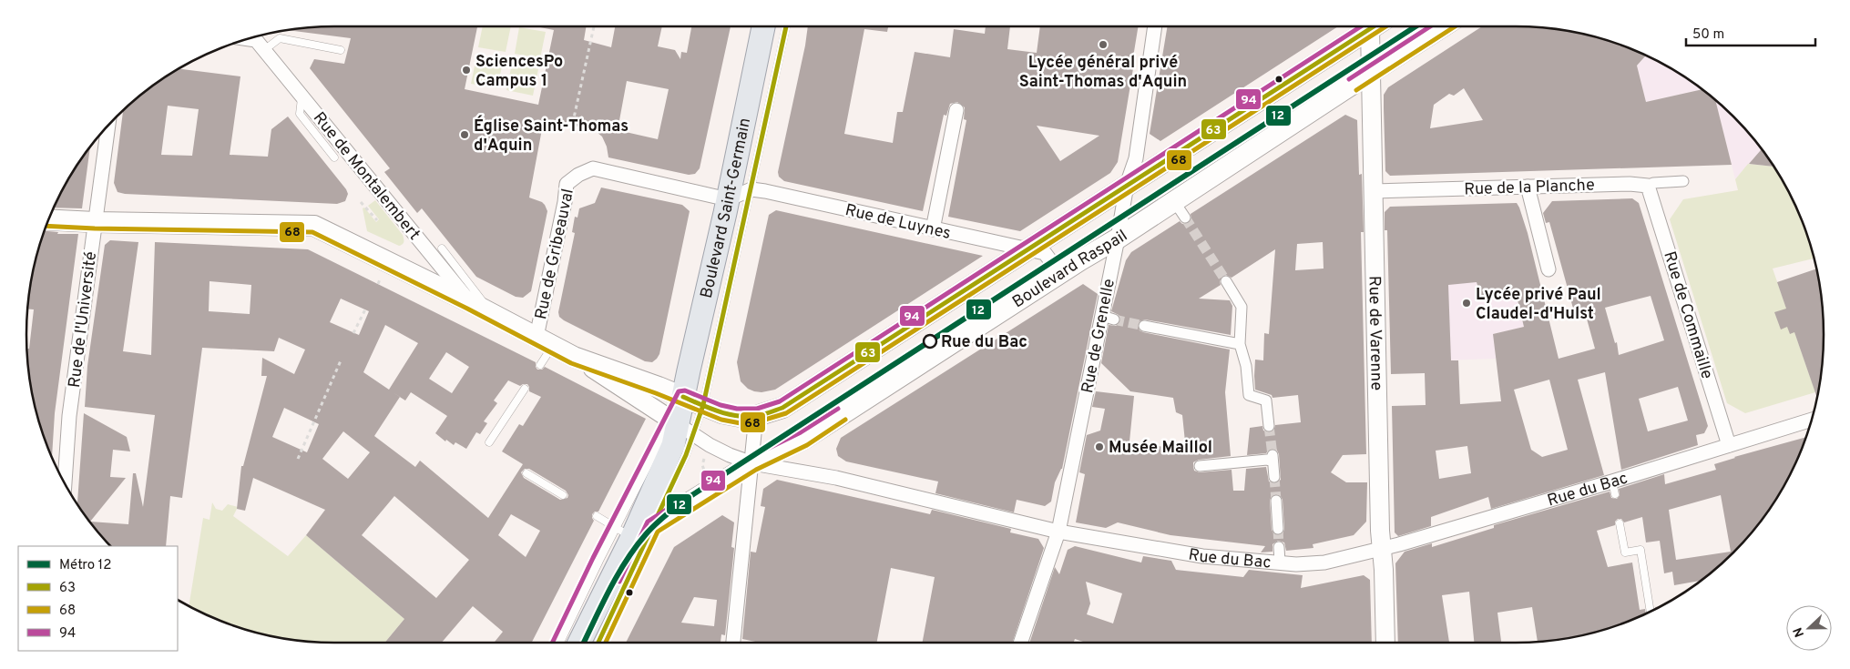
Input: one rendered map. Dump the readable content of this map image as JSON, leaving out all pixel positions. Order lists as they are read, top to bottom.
{
  "streets": {
    "main road": ["Boulevard Saint-Germain", "Boulevard Raspail", "Rue du Bac"],
    "street": [
      "Rue de Montalembert",
      "Rue de la Planche",
      "Rue de Luynes",
      "Rue de Gribeauval",
      "Rue de Commaille",
      "Rue de l'Université",
      "Rue de Varenne",
      "Rue de Grenelle"
    ]
  },
  "crossings": [
    ["Rue de Montalembert", "Rue du Bac"],
    ["Rue de la Planche", "Rue de Commaille"],
    ["Rue de la Planche", "Rue de Varenne"],
    ["Boulevard Saint-Germain", "Rue de Luynes"],
    ["Boulevard Saint-Germain", "Rue de Gribeauval"],
    ["Boulevard Saint-Germain", "Boulevard Raspail"],
    ["Boulevard Saint-Germain", "Rue du Bac"],
    ["Rue de Luynes", "Boulevard Raspail"],
    ["Rue de Gribeauval", "Rue du Bac"],
    ["Boulevard Raspail", "Rue de Varenne"],
    ["Boulevard Raspail", "Rue de Grenelle"],
    ["Boulevard Raspail", "Rue du Bac"],
    ["Rue de Commaille", "Rue du Bac"],
    ["Rue de l'Université", "Rue du Bac"],
    ["Rue de Varenne", "Rue du Bac"],
    ["Rue de Grenelle", "Rue du Bac"]
  ],
  "places": [
    "Lycée général privé Saint-Thomas d'Aquin",
    "SciencesPo Campus 1",
    "Église Saint-Thomas d'Aquin",
    "Lycée privé Paul Claudel-d'Hulst",
    "Rue du Bac",
    "Musée Maillol"
  ],
  "lines": [
    "metro line 12",
    "transit line 63",
    "transit line 68",
    "transit line 94"
  ],
  "legend": [
    "Métro 12",
    "63",
    "68",
    "94"
  ],
  "scale_bar": "50 m",
  "north": "left"
}
